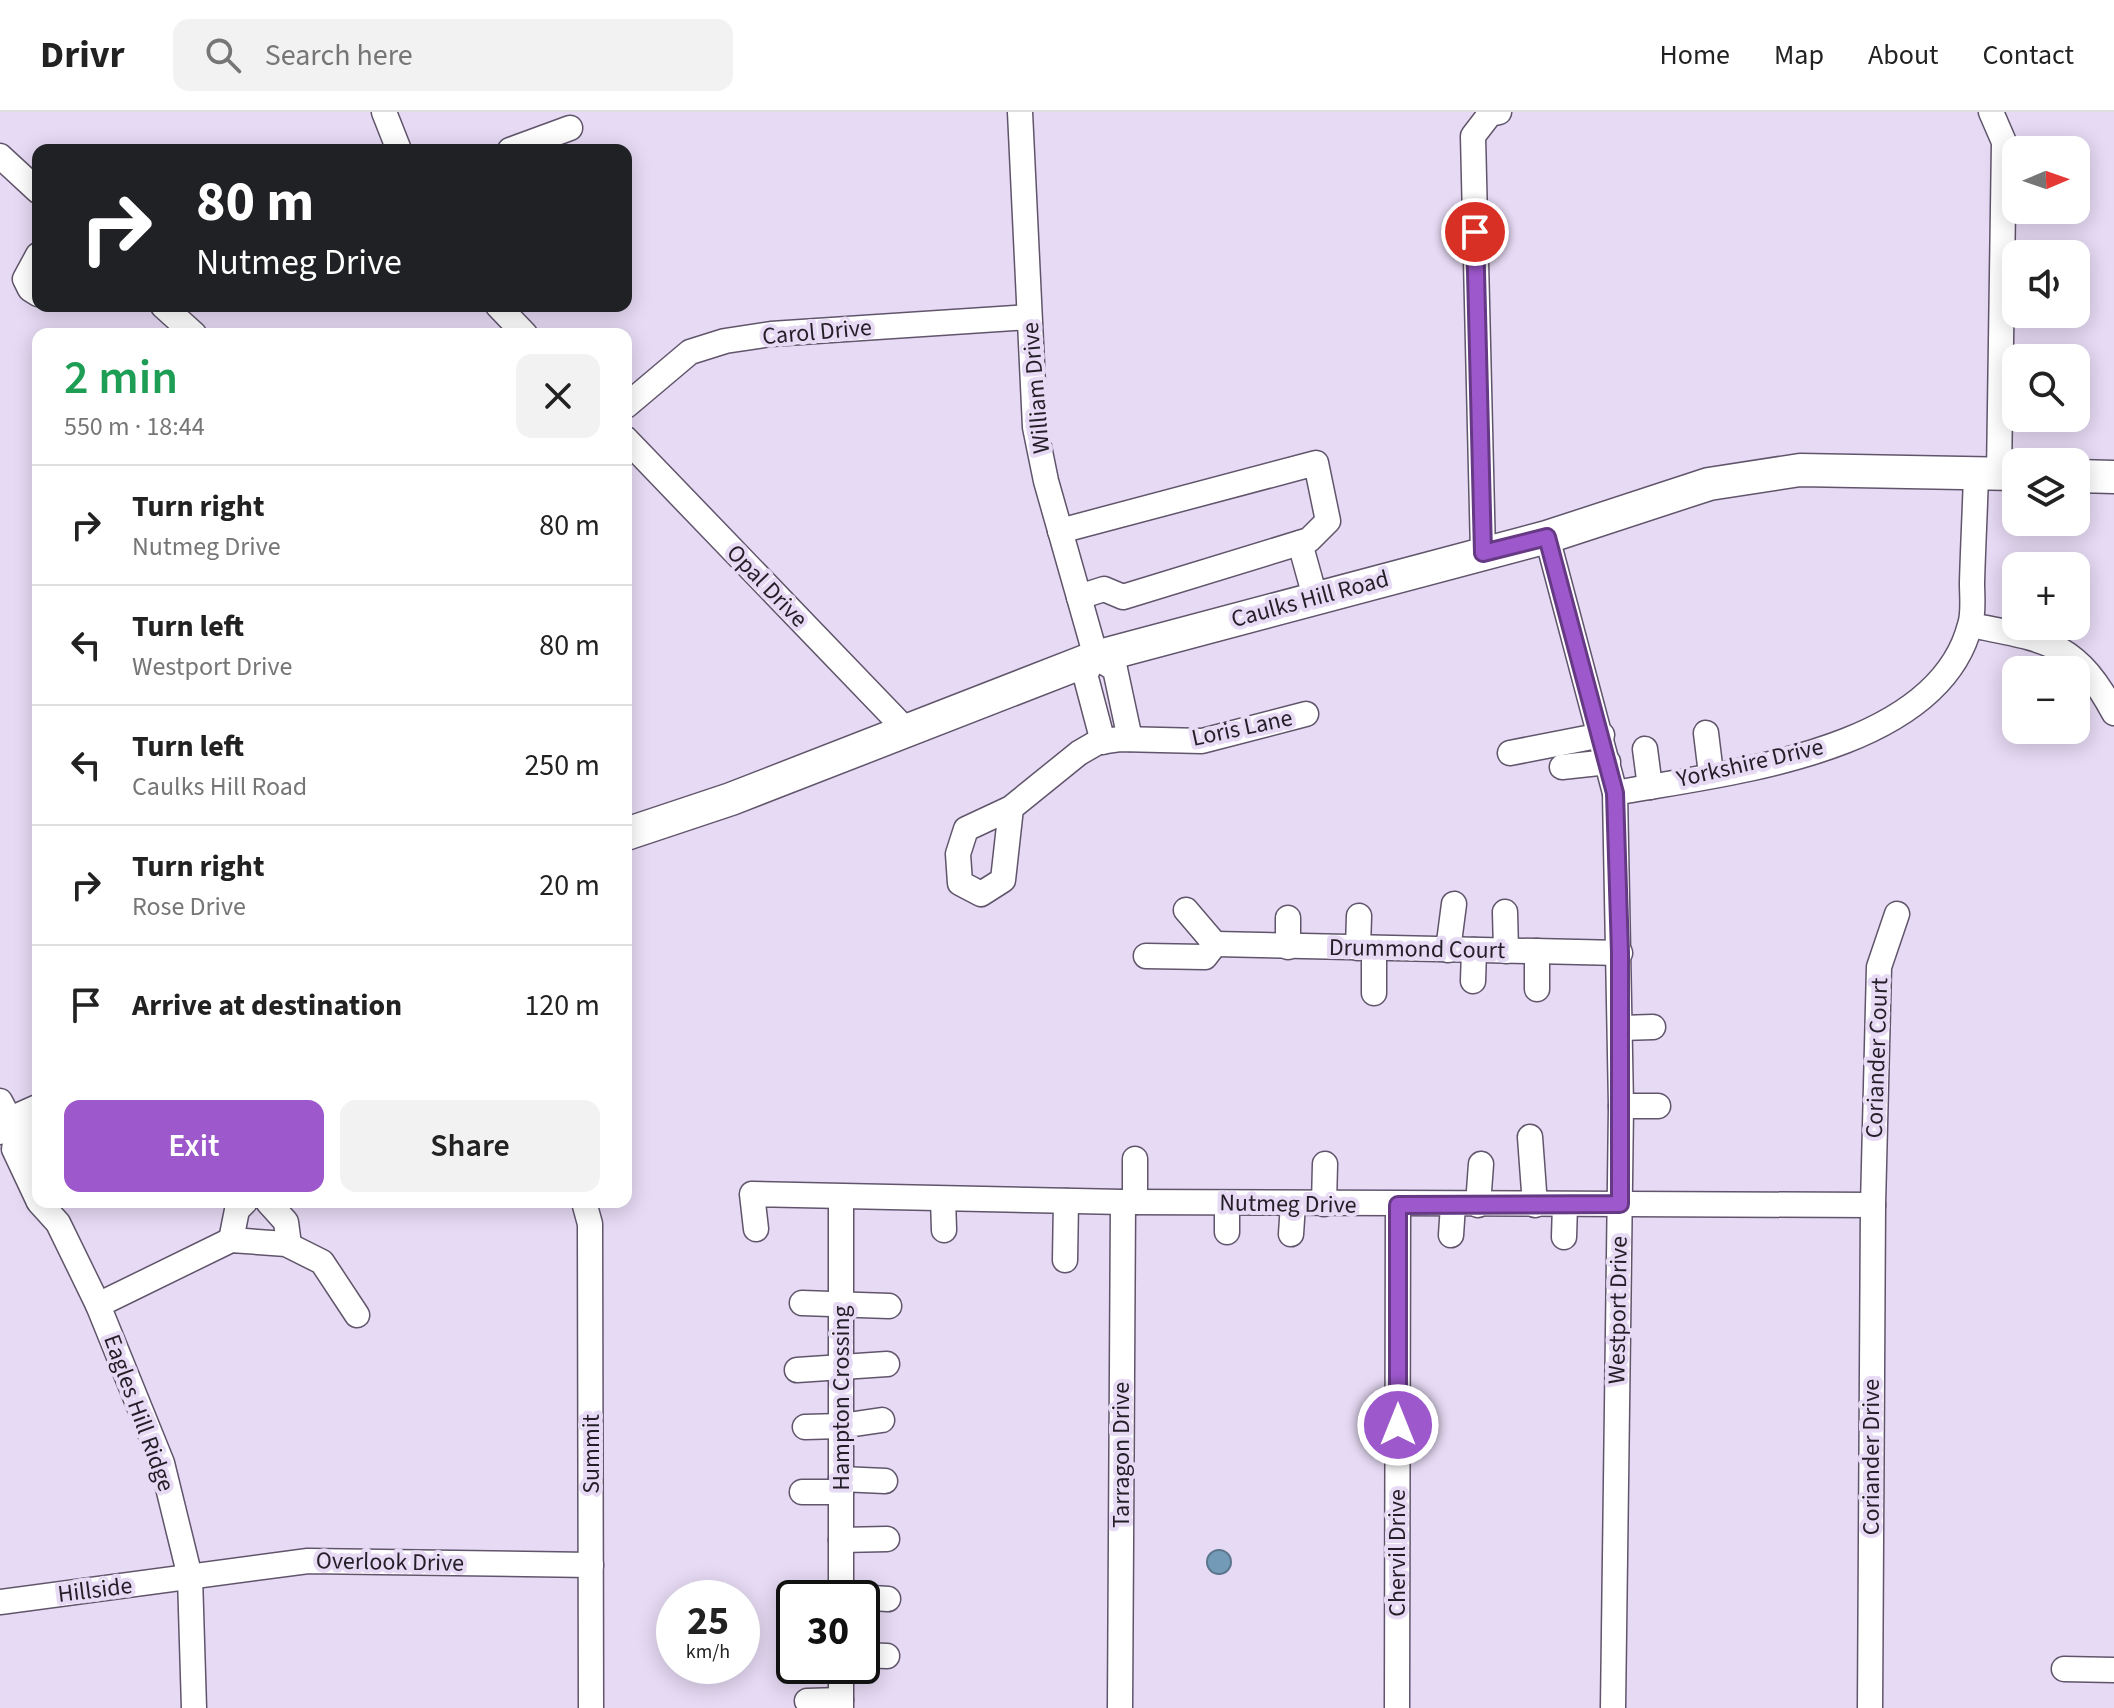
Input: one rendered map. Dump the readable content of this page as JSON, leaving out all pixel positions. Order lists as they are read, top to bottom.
{
  "streets": {
    "main road": ["Caulks Hill Road"],
    "street": [
      "Carol Drive",
      "William Drive",
      "Opal Drive",
      "Loris Lane",
      "Yorkshire Drive",
      "Drummond Court",
      "Coriander Court",
      "Nutmeg Drive",
      "Westport Drive",
      "Hampton Crossing",
      "Eagles Hill Ridge",
      "Summit",
      "Tarragon Drive",
      "Coriander Drive",
      "Chervil Drive",
      "Overlook Drive",
      "Hillside"
    ]
  },
  "crossings": [
    ["Carol Drive", "William Drive"],
    ["William Drive", "Caulks Hill Road"],
    ["Opal Drive", "Caulks Hill Road"],
    ["Caulks Hill Road", "Yorkshire Drive"],
    ["Caulks Hill Road", "Westport Drive"],
    ["Yorkshire Drive", "Westport Drive"],
    ["Drummond Court", "Westport Drive"],
    ["Coriander Court", "Nutmeg Drive"],
    ["Coriander Court", "Coriander Drive"],
    ["Nutmeg Drive", "Westport Drive"],
    ["Nutmeg Drive", "Hampton Crossing"],
    ["Nutmeg Drive", "Tarragon Drive"],
    ["Nutmeg Drive", "Coriander Drive"],
    ["Nutmeg Drive", "Chervil Drive"],
    ["Eagles Hill Ridge", "Overlook Drive"],
    ["Eagles Hill Ridge", "Hillside"],
    ["Summit", "Overlook Drive"],
    ["Overlook Drive", "Hillside"]
  ],
  "north": "right",
  "page": {
    "header": "Drivr",
    "search": "Search here",
    "nav": [
      "Home",
      "Map",
      "About",
      "Contact"
    ],
    "map_buttons": ["+", "−"],
    "turn": ["80 m", "Nutmeg Drive"],
    "heading": ["2 min", "550 m · 18:44"],
    "list": [
      {
        "name": "Turn right",
        "note": "Nutmeg Drive",
        "value": "80 m"
      },
      {
        "name": "Turn left",
        "note": "Westport Drive",
        "value": "80 m"
      },
      {
        "name": "Turn left",
        "note": "Caulks Hill Road",
        "value": "250 m"
      },
      {
        "name": "Turn right",
        "note": "Rose Drive",
        "value": "20 m"
      },
      {
        "name": "Arrive at destination",
        "value": "120 m"
      }
    ],
    "buttons": ["Exit", "Share"],
    "speed": "25 km/h",
    "limit": "30"
  }
}
